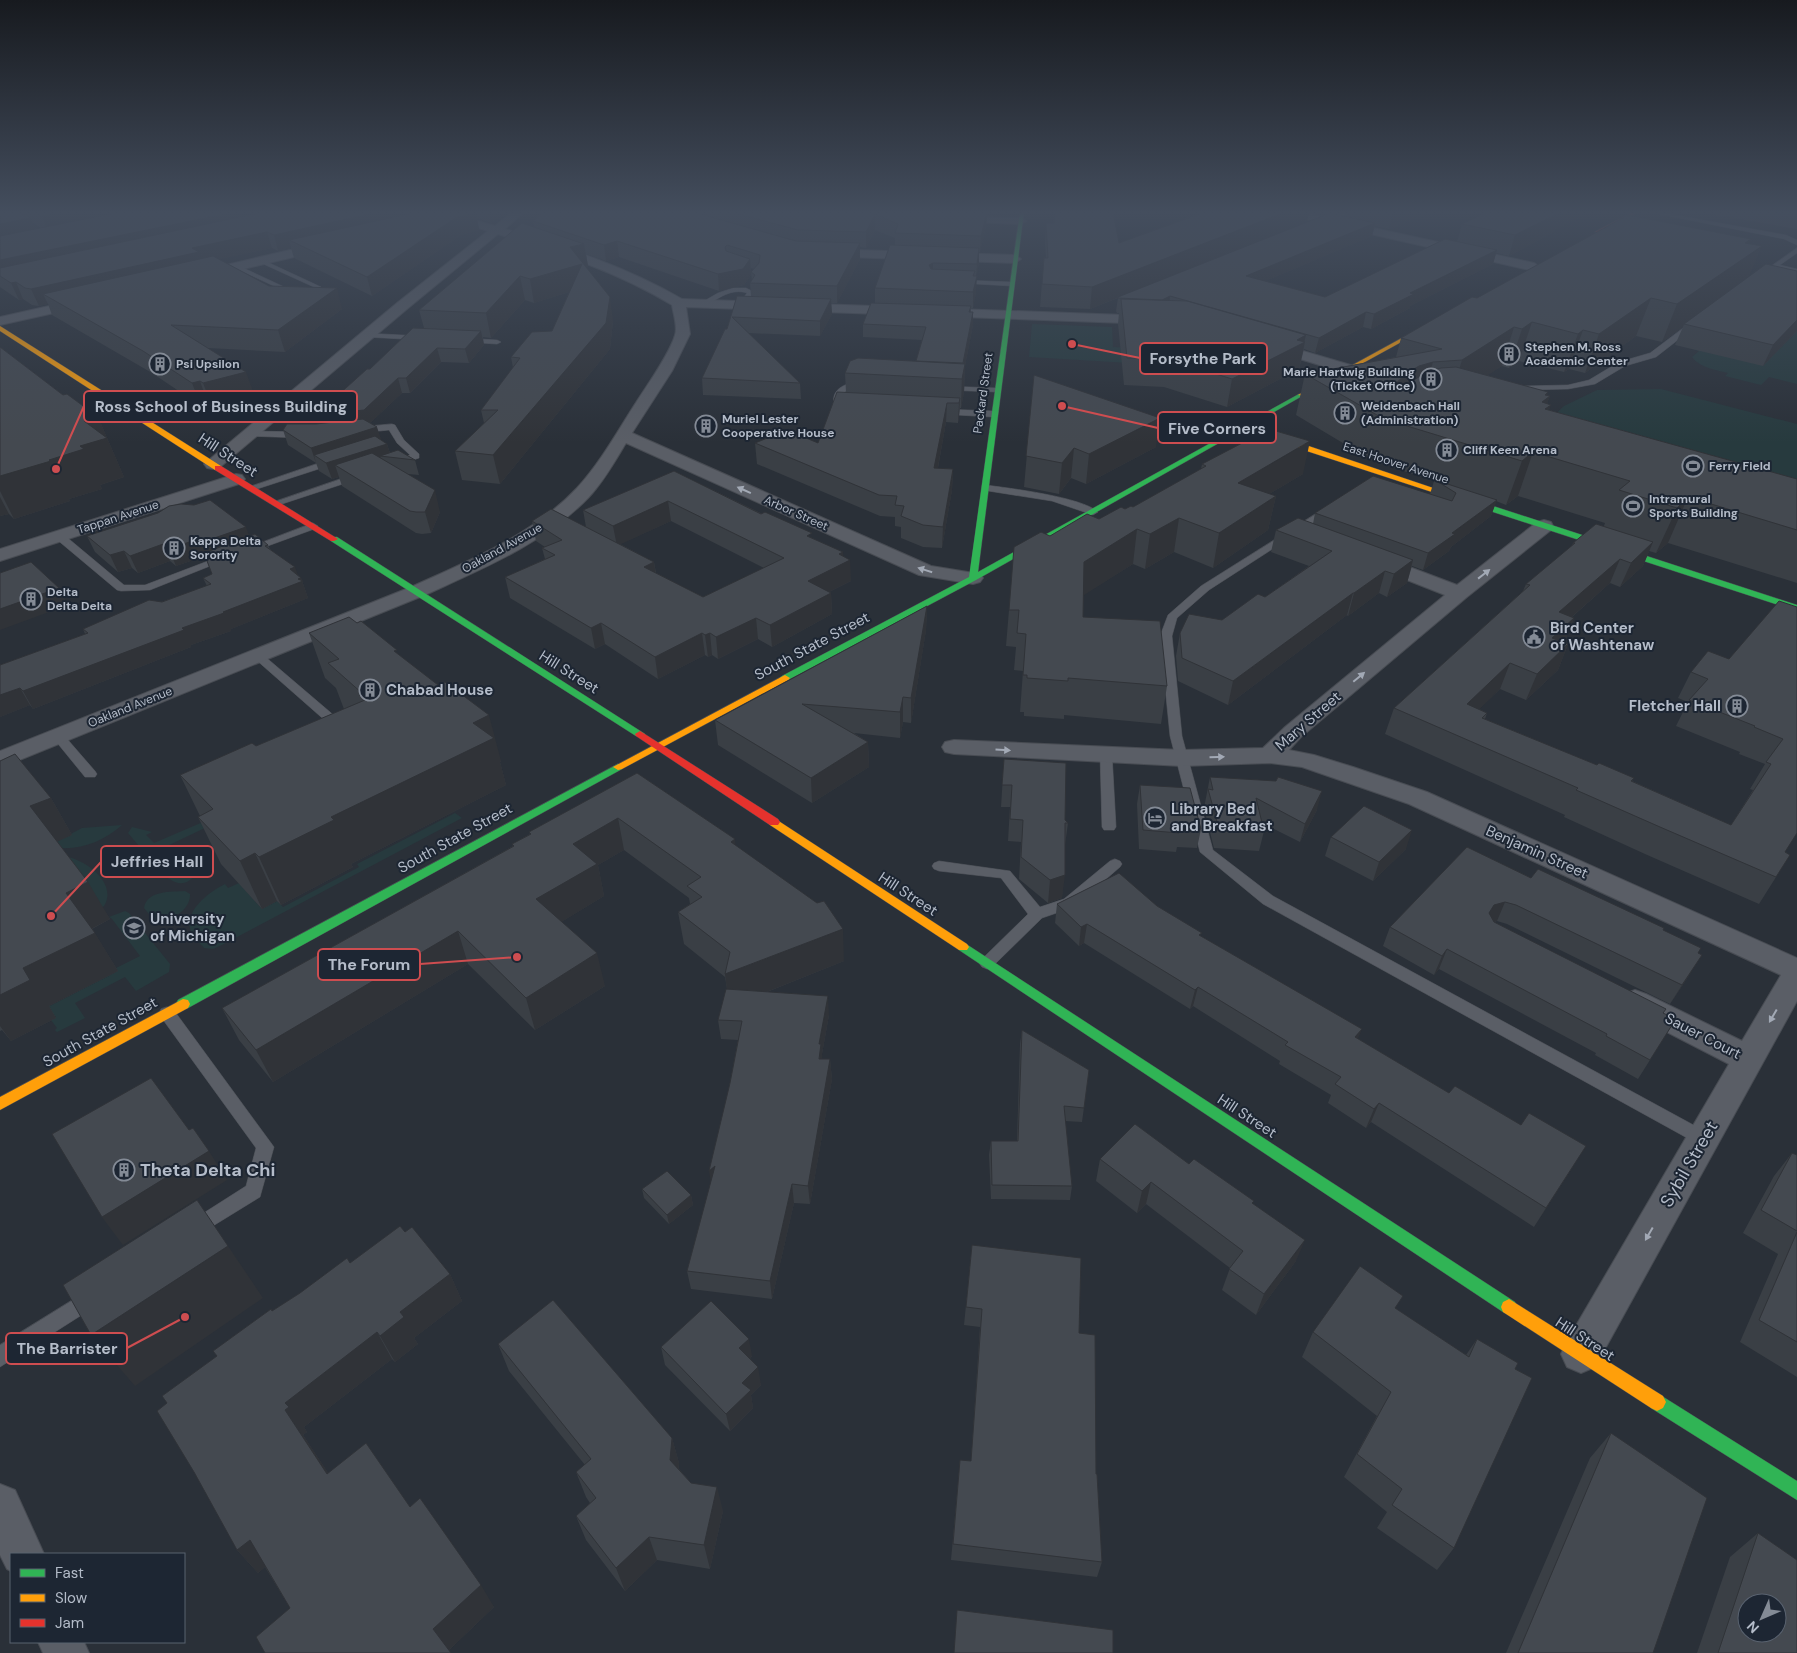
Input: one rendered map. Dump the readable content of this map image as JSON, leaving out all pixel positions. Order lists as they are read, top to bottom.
{
  "streets": {
    "main road": [
      "Packard Street",
      "Hill Street",
      "East Hoover Avenue",
      "South State Street"
    ],
    "street": [
      "Arbor Street",
      "Tappan Avenue",
      "Oakland Avenue",
      "Mary Street",
      "Benjamin Street",
      "Sauer Court",
      "Sybil Street"
    ]
  },
  "crossings": [
    ["Packard Street", "Arbor Street"],
    ["Packard Street", "South State Street"],
    ["Hill Street", "Tappan Avenue"],
    ["Hill Street", "Oakland Avenue"],
    ["Hill Street", "South State Street"],
    ["Hill Street", "Sybil Street"],
    ["East Hoover Avenue", "South State Street"],
    ["East Hoover Avenue", "Mary Street"],
    ["Arbor Street", "Oakland Avenue"],
    ["Arbor Street", "South State Street"],
    ["Mary Street", "Benjamin Street"],
    ["Benjamin Street", "Sybil Street"],
    ["Sauer Court", "Sybil Street"]
  ],
  "one_way": ["Mary Street", "Sybil Street"],
  "places": {
    "other": [
      "Forsythe Park",
      "Five Corners",
      "Ross School of Business Building",
      "Jeffries Hall",
      "The Forum",
      "The Barrister"
    ],
    "building": [
      "Stephen M. Ross Academic Center",
      "Psi Upsilon",
      "Marie Hartwig Building (Ticket Office)",
      "Weidenbach Hall (Administration)",
      "Muriel Lester Cooperative House",
      "Cliff Keen Arena",
      "Kappa Delta Sorority",
      "Delta Delta Delta",
      "Chabad House",
      "Fletcher Hall",
      "Theta Delta Chi"
    ],
    "sports": ["Ferry Field", "Intramural Sports Building"],
    "public building": ["Bird Center of Washtenaw"],
    "hotel": ["Library Bed and Breakfast"],
    "school or university": ["University of Michigan"]
  },
  "legend": ["Fast", "Slow", "Jam"],
  "north": "bottom left"
}
